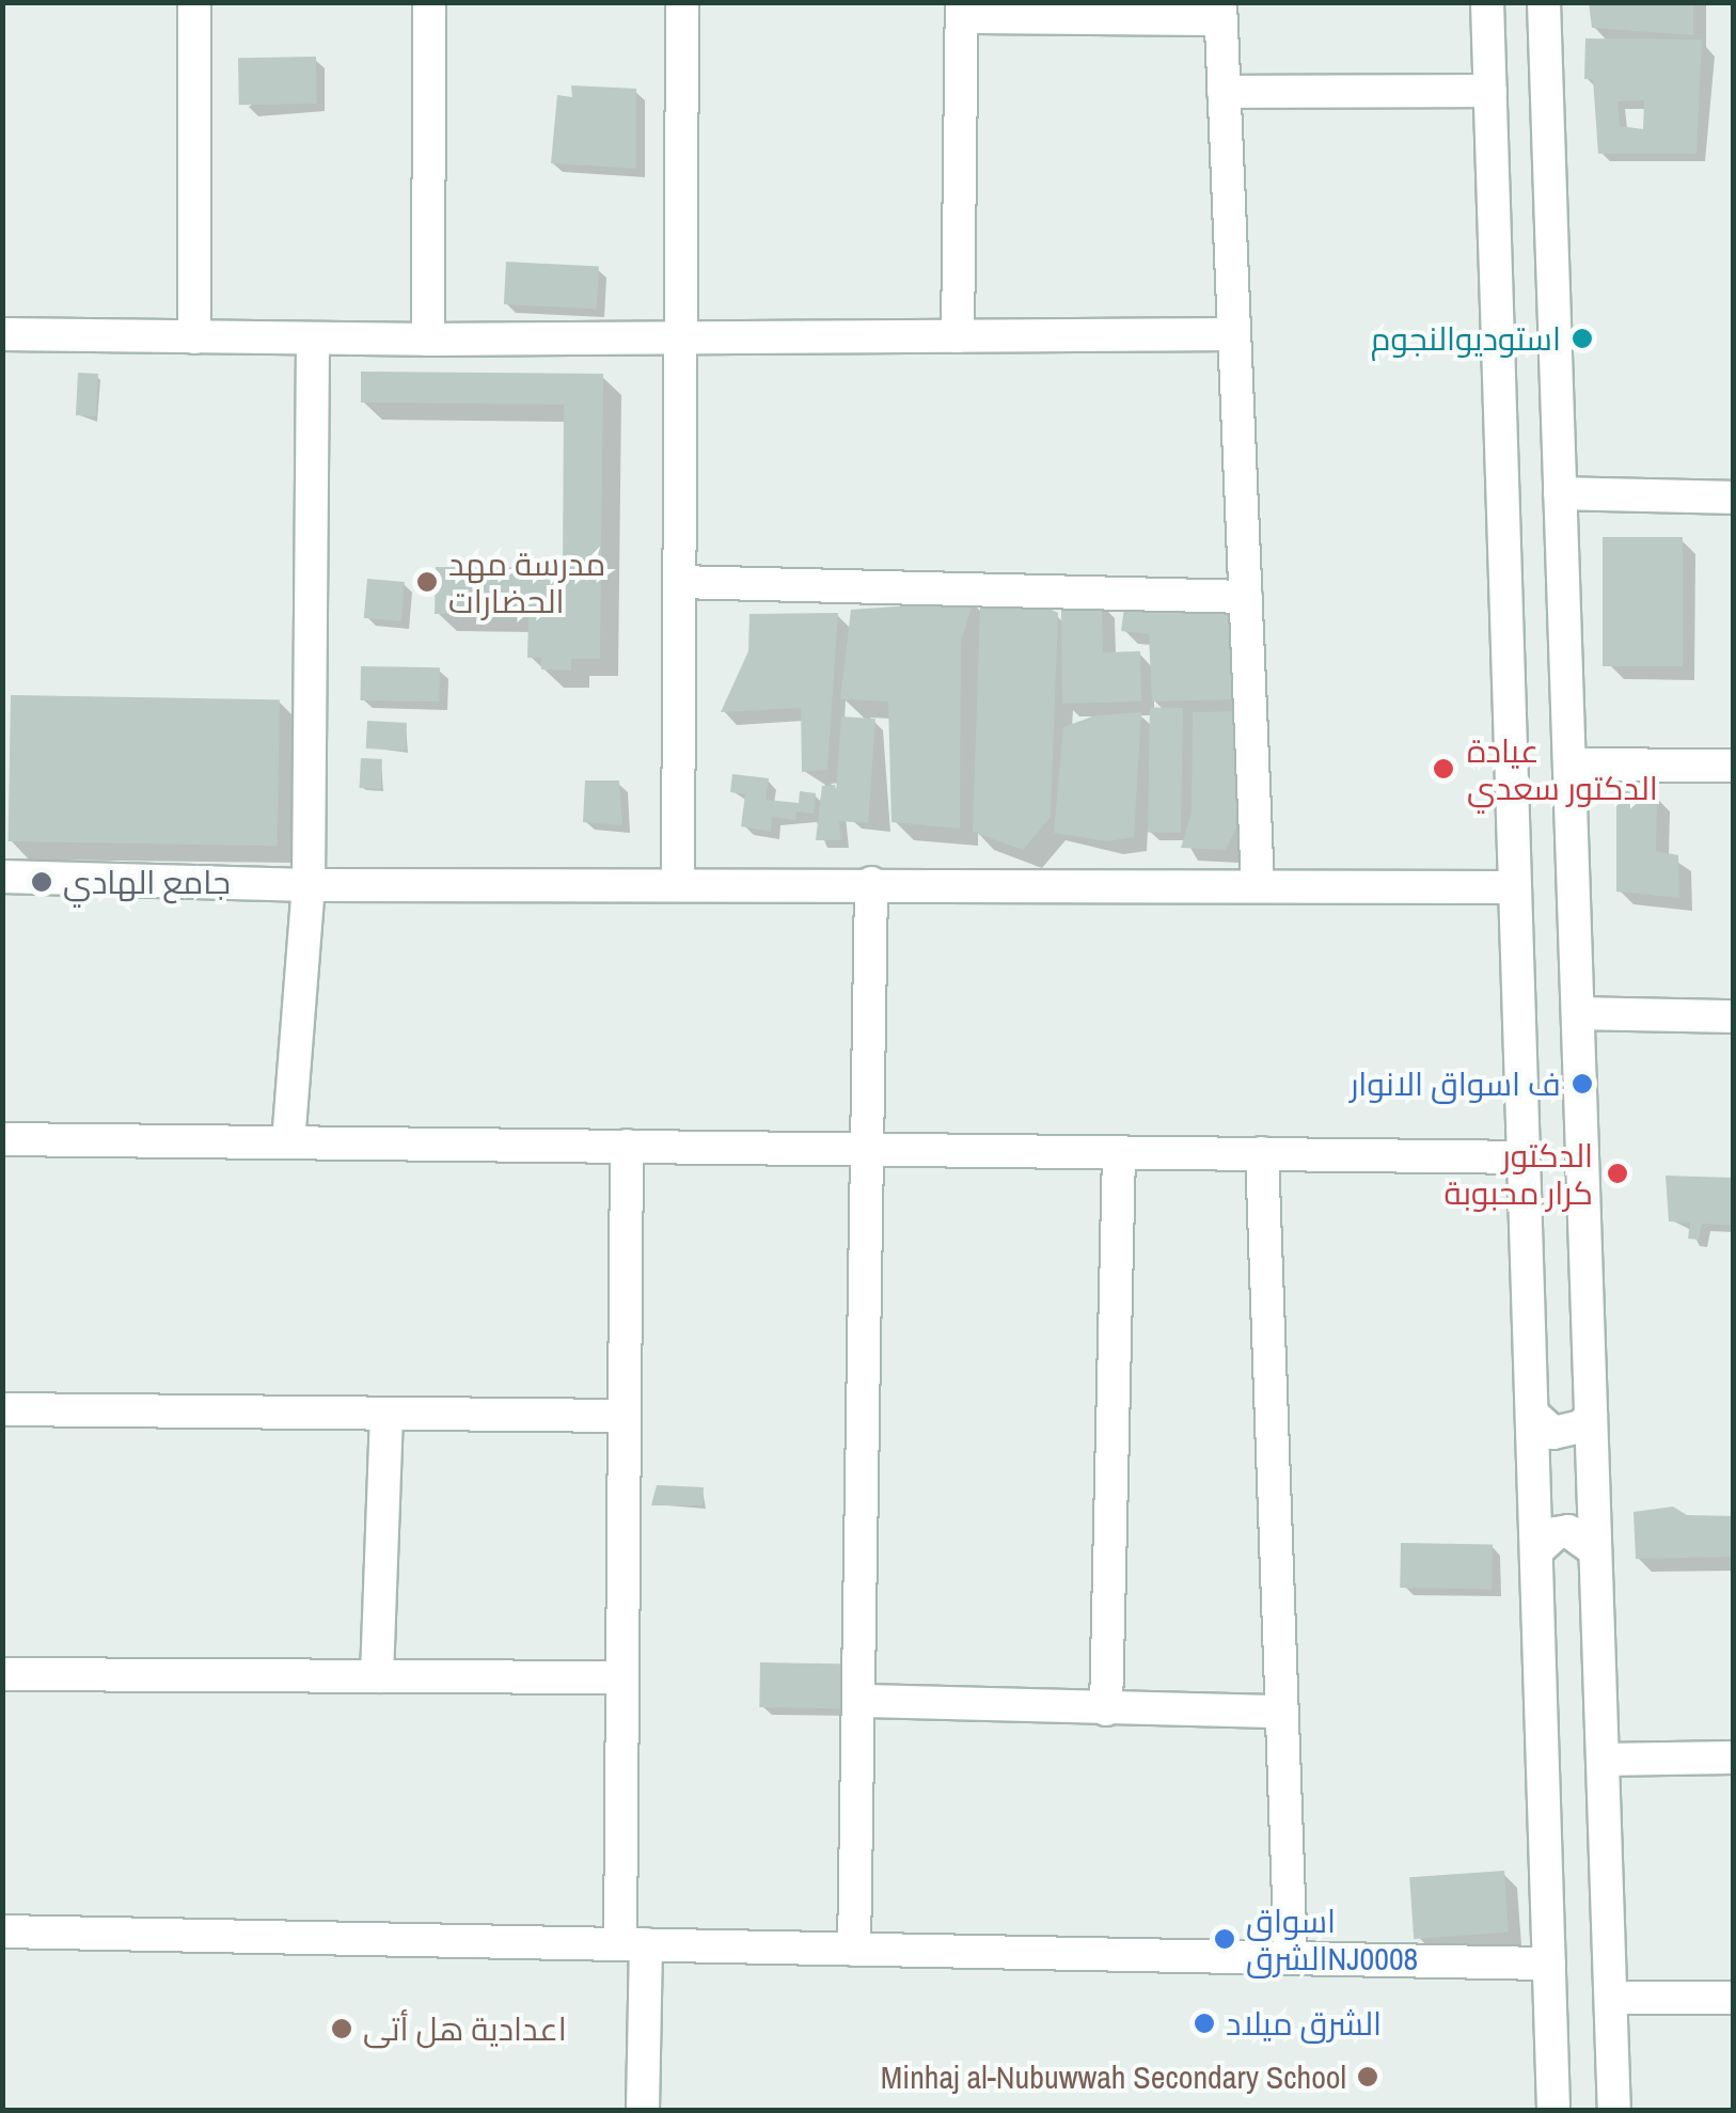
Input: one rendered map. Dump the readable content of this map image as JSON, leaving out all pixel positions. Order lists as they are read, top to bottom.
{
  "places": [
    "استوديوالنجوم",
    "مدرسة مهد الحضارات",
    "عيادة الدكتور سعدي",
    "جامع الهادي",
    "ف اسواق الانوار",
    "الدكتور كرار محبوبة",
    "اسواق الشرقNJ0008",
    "الشرق ميلاد",
    "اعدادية هل أتى",
    "Minhaj al-Nubuwwah Secondary School"
  ]
}
